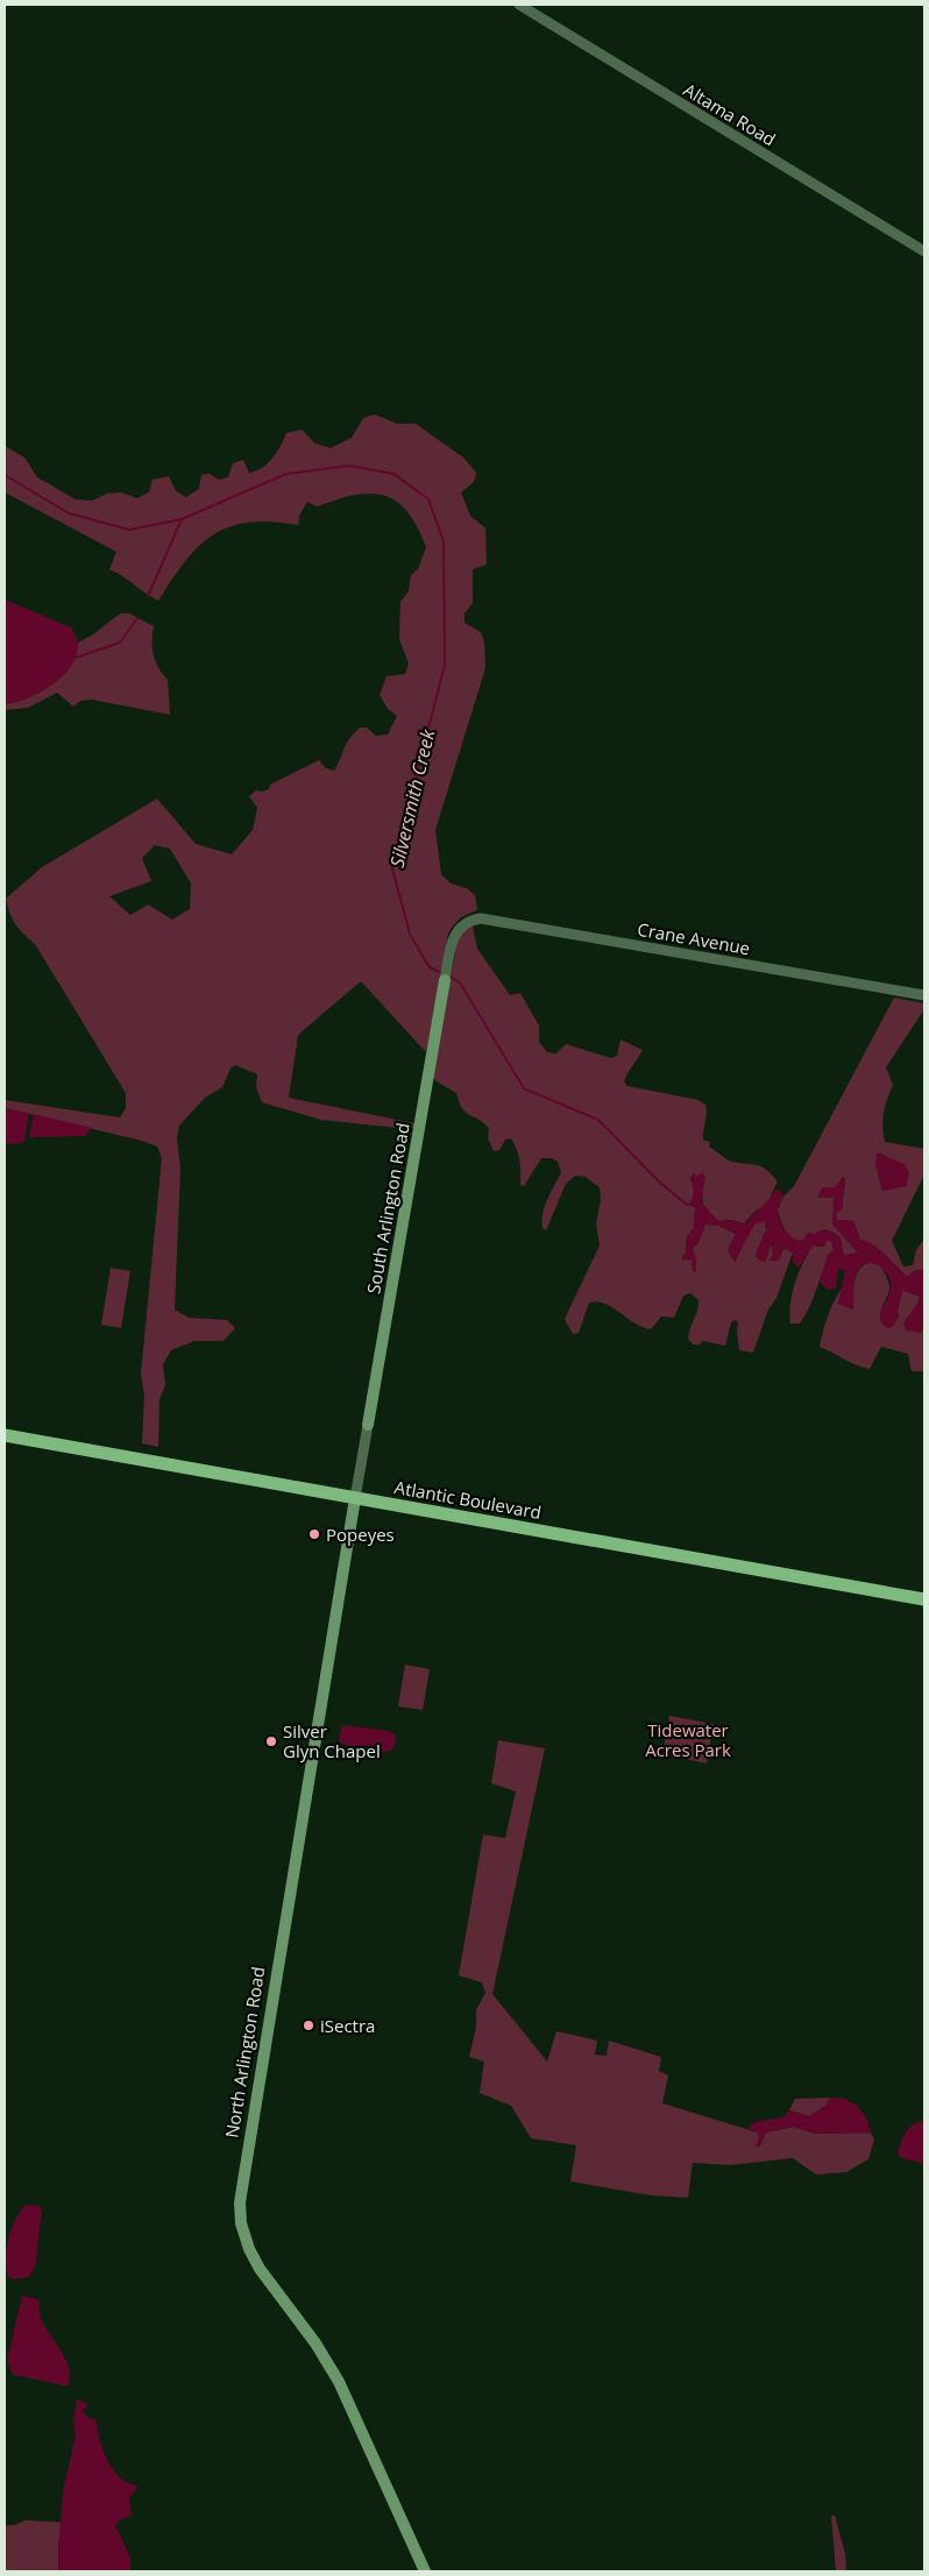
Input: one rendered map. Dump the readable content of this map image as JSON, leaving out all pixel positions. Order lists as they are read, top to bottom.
{
  "streets": {
    "main road": ["South Arlington Road", "Atlantic Boulevard", "North Arlington Road"],
    "street": ["Altama Road", "Crane Avenue"]
  },
  "crossings": [
    ["Crane Avenue", "South Arlington Road"],
    ["South Arlington Road", "Atlantic Boulevard"],
    ["South Arlington Road", "North Arlington Road"],
    ["Atlantic Boulevard", "North Arlington Road"]
  ],
  "water": ["Silversmith Creek"],
  "parks": ["Tidewater Acres Park"],
  "places": ["Popeyes", "Silver Glyn Chapel", "iSectra"]
}
